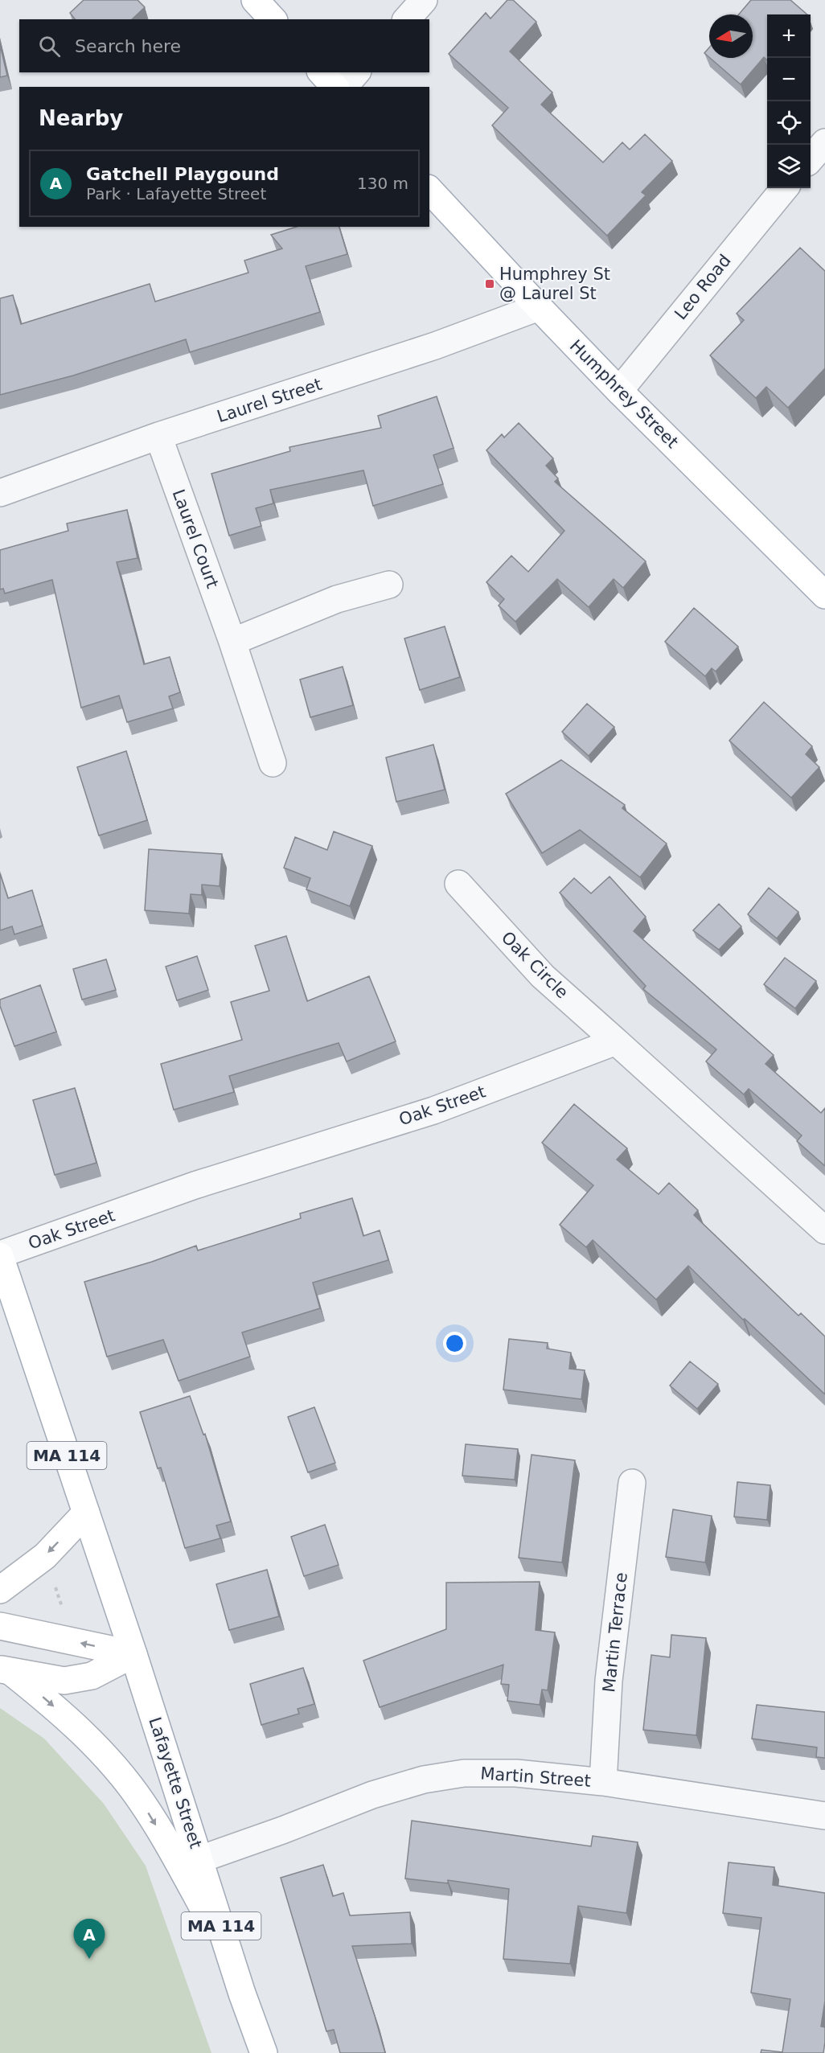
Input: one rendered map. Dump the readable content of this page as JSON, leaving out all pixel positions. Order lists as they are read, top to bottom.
{
  "streets": {
    "main road": ["Humphrey Street", "MA 114", "Lafayette Street"],
    "street": [
      "Leo Road",
      "Laurel Street",
      "Laurel Court",
      "Oak Circle",
      "Oak Street",
      "Martin Terrace",
      "Martin Street"
    ]
  },
  "crossings": [
    ["Leo Road", "Humphrey Street"],
    ["Humphrey Street", "Laurel Street"],
    ["Laurel Street", "Laurel Court"],
    ["Oak Circle", "Oak Street"],
    ["Oak Street", "Lafayette Street"],
    ["Martin Terrace", "Martin Street"],
    ["Martin Street", "Lafayette Street"]
  ],
  "places": {
    "transit": ["Humphrey St @ Laurel St"]
  },
  "north": "left",
  "page": {
    "map_buttons": ["+", "−"],
    "search": "Search here",
    "heading": "Nearby",
    "list": [
      {
        "mark": "A",
        "name": "Gatchell Playgound",
        "note": "Park · Lafayette Street",
        "value": "130 m"
      }
    ],
    "pins": "A"
  }
}
